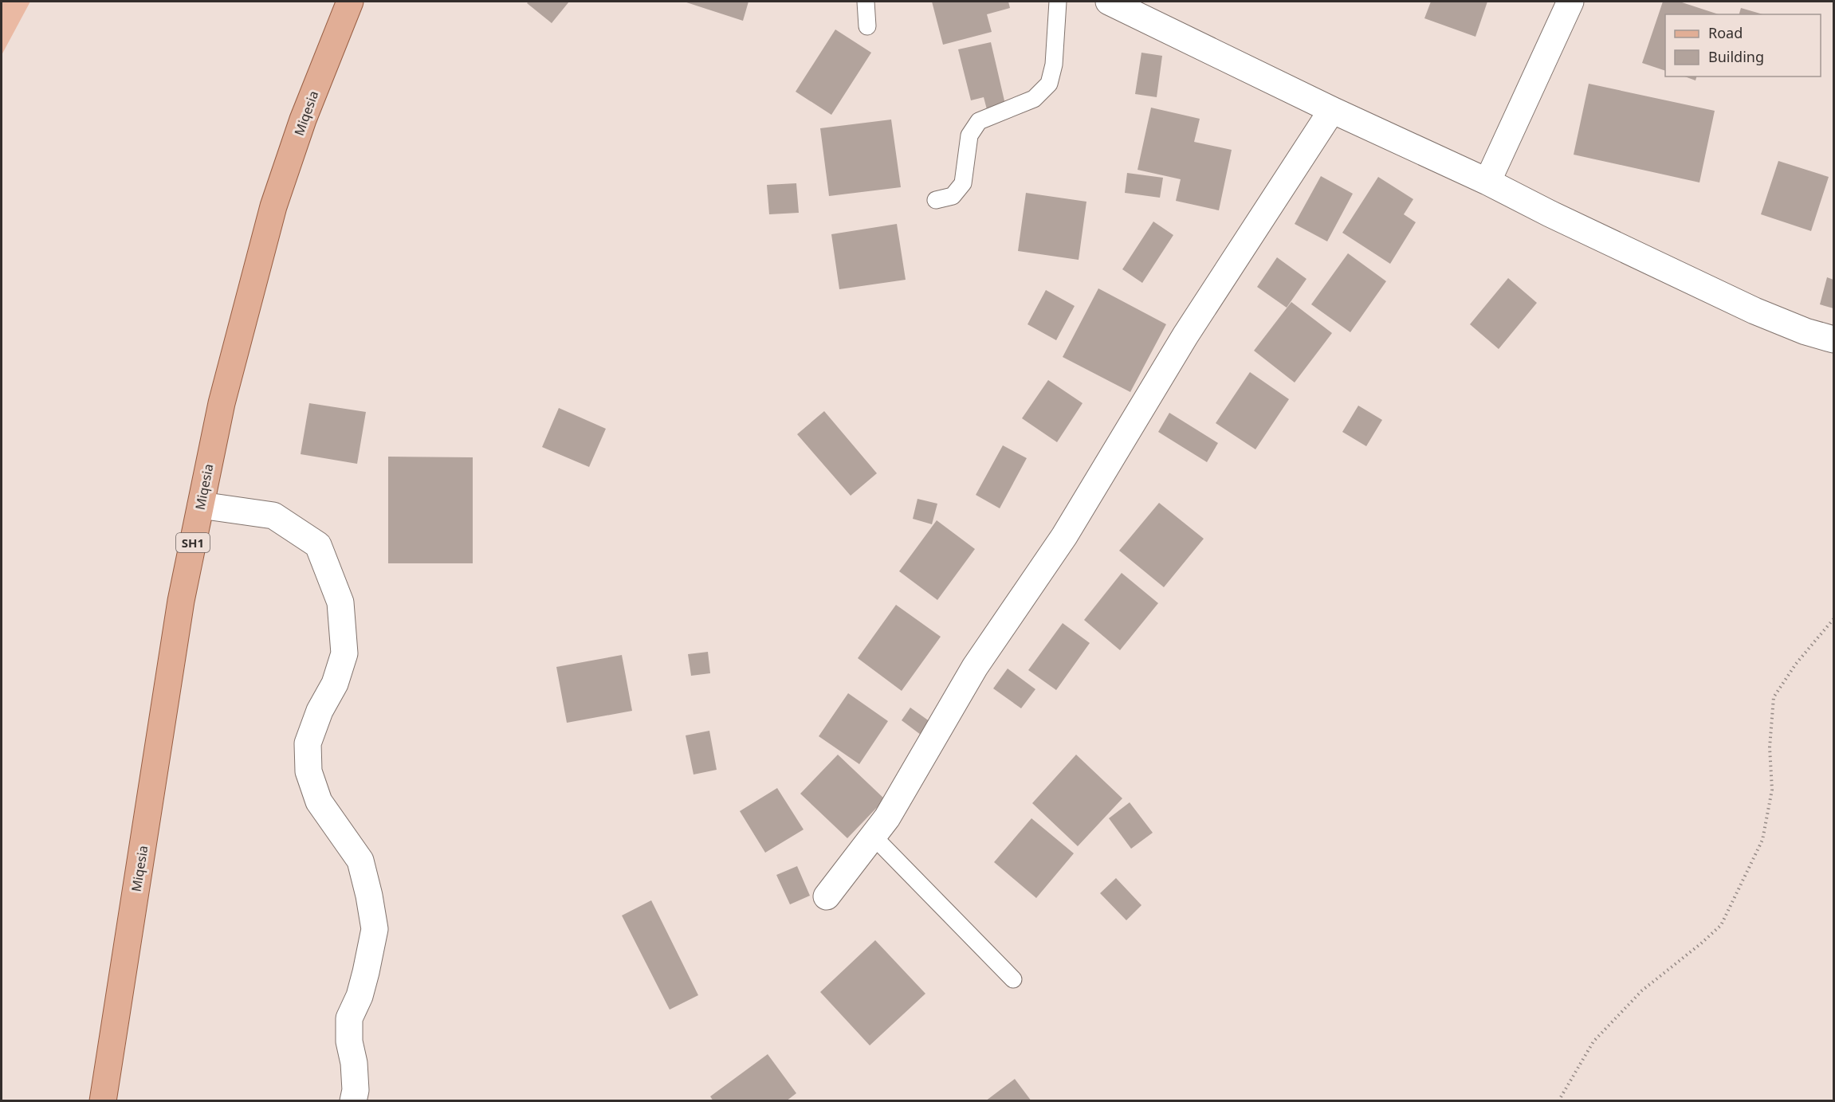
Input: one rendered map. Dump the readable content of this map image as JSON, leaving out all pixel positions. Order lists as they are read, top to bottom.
{
  "streets": {
    "main road": ["Miqesia", "SH1"]
  },
  "legend": ["Road", "Building"]
}
